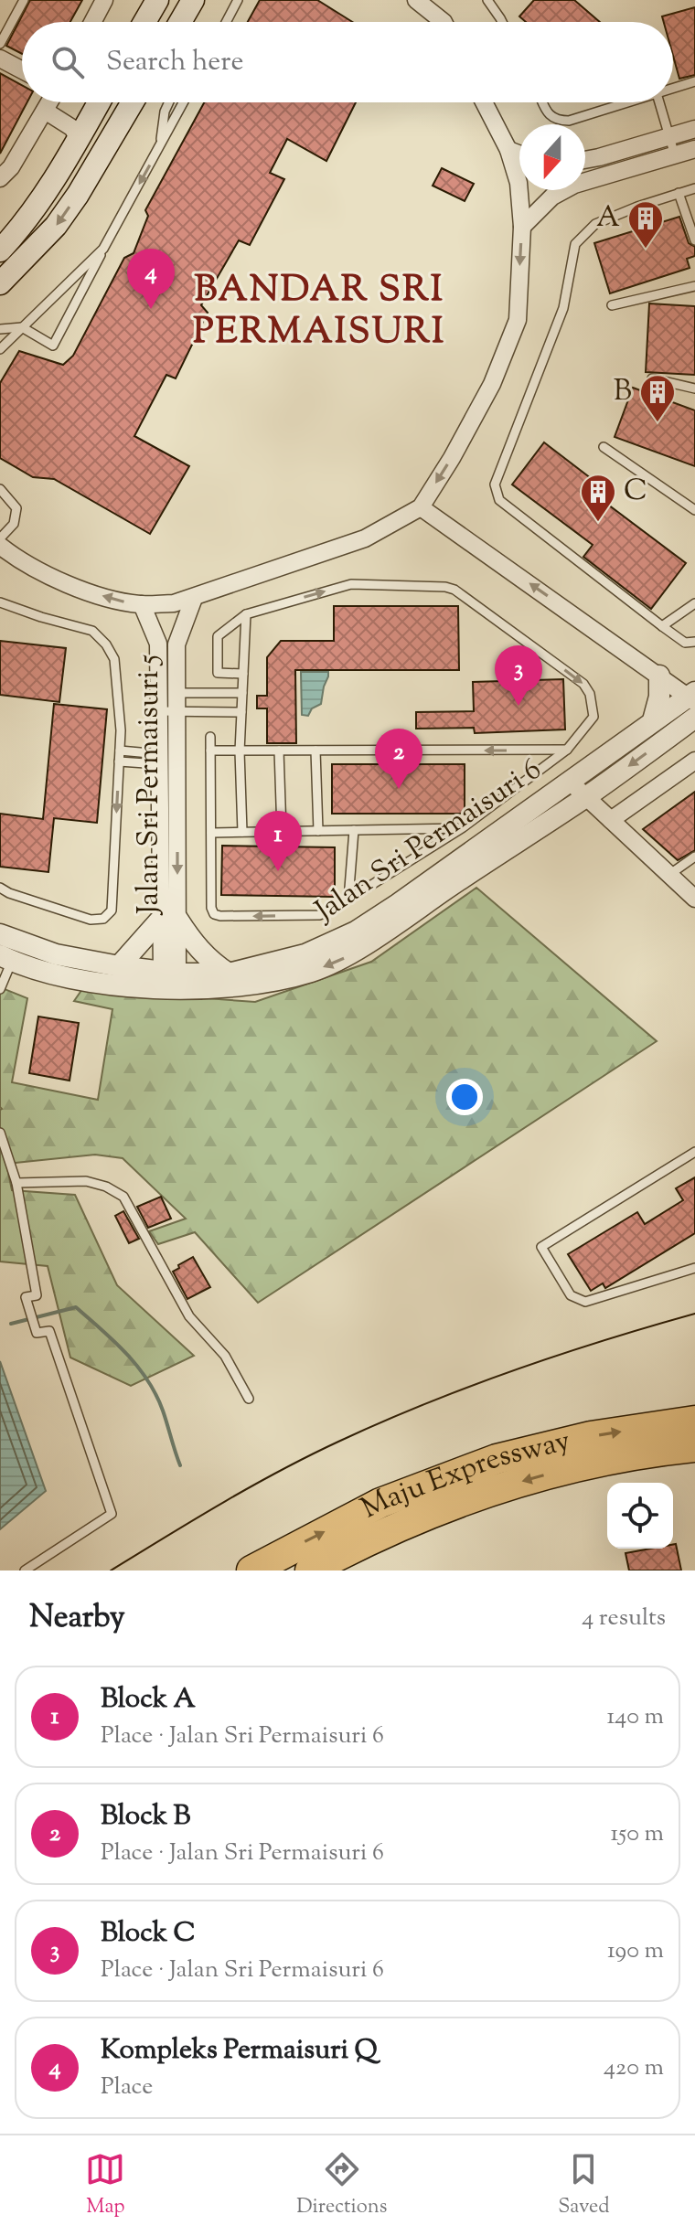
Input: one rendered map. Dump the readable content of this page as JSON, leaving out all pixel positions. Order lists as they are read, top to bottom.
{
  "streets": {
    "highway": ["Maju Expressway"],
    "street": ["Jalan Sri Permaisuri 5", "Jalan Sri Permaisuri 6"]
  },
  "crossings": [
    ["Jalan Sri Permaisuri 5", "Jalan Sri Permaisuri 6"]
  ],
  "districts": ["BANDAR SRI PERMAISURI"],
  "places": {
    "building": ["A", "B", "C"]
  },
  "north": "bottom",
  "page": {
    "search": "Search here",
    "pins": [
      "4",
      "3",
      "2",
      "1"
    ],
    "heading": ["Nearby", "4 results"],
    "list": [
      {
        "mark": "1",
        "name": "Block A",
        "note": "Place · Jalan Sri Permaisuri 6",
        "value": "140 m"
      },
      {
        "mark": "2",
        "name": "Block B",
        "note": "Place · Jalan Sri Permaisuri 6",
        "value": "150 m"
      },
      {
        "mark": "3",
        "name": "Block C",
        "note": "Place · Jalan Sri Permaisuri 6",
        "value": "190 m"
      },
      {
        "mark": "4",
        "name": "Kompleks Permaisuri Q",
        "note": "Place",
        "value": "420 m"
      }
    ],
    "nav": ["Map", "Directions", "Saved"]
  }
}
